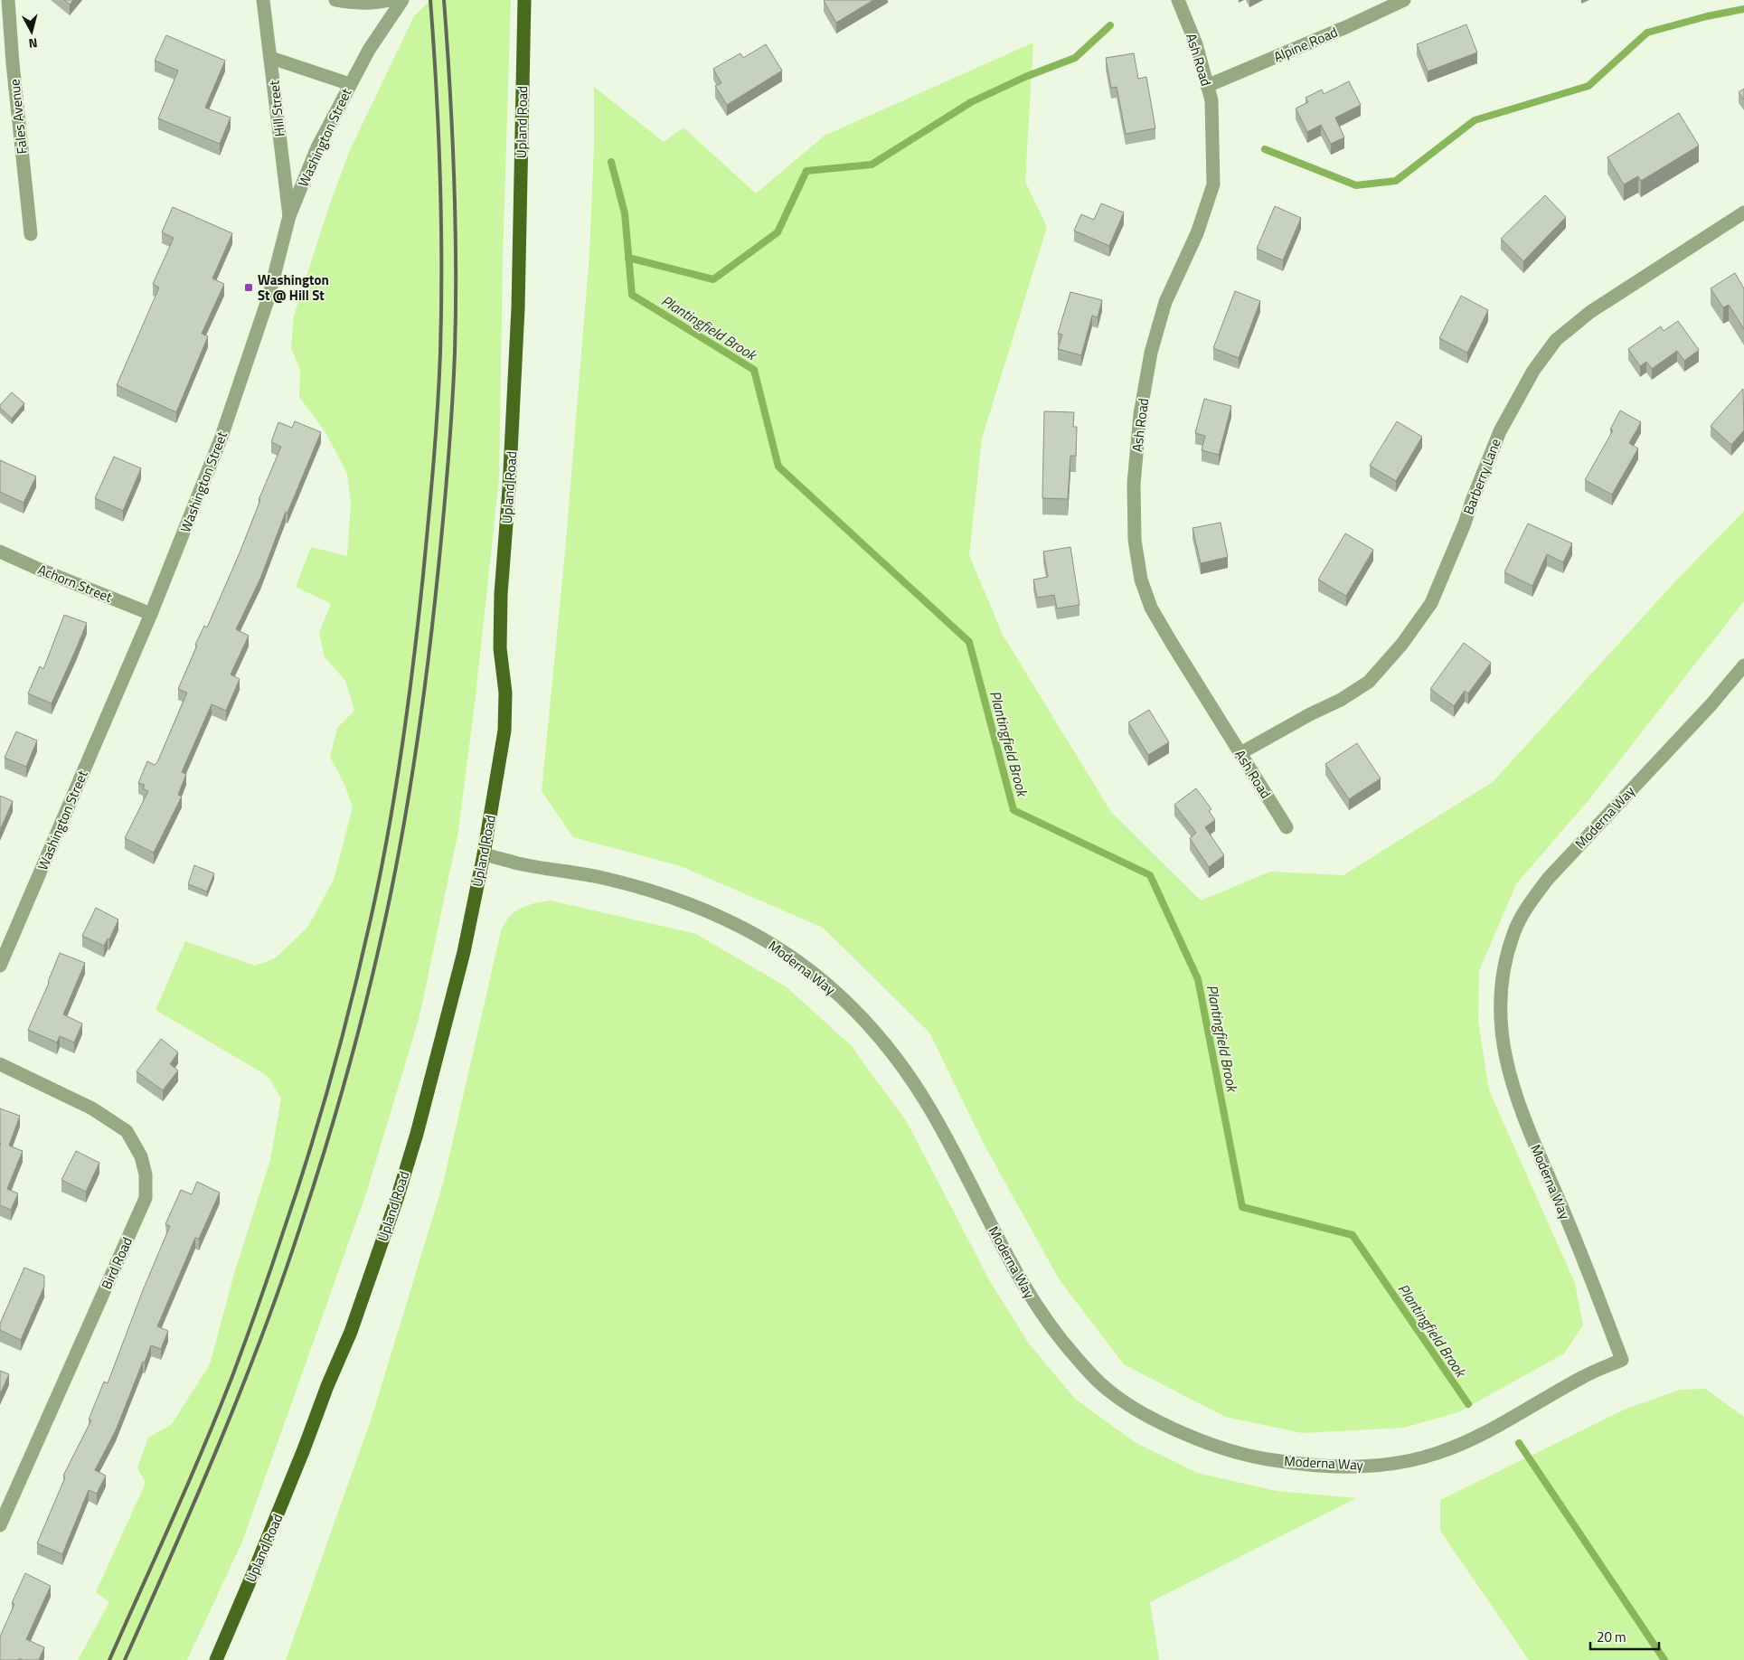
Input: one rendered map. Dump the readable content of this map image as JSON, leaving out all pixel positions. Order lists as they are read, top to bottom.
{
  "streets": {
    "main road": ["Upland Road"],
    "street": [
      "Alpine Road",
      "Ash Road",
      "Hill Street",
      "Fales Avenue",
      "Washington Street",
      "Barberry Lane",
      "Achorn Street",
      "Moderna Way",
      "Bird Road"
    ]
  },
  "crossings": [
    ["Alpine Road", "Ash Road"],
    ["Ash Road", "Barberry Lane"],
    ["Hill Street", "Washington Street"],
    ["Upland Road", "Moderna Way"],
    ["Washington Street", "Achorn Street"]
  ],
  "water": ["Plantingfield Brook"],
  "places": {
    "transit": ["Washington St @ Hill St"]
  },
  "scale_bar": "20 m",
  "north": "bottom"
}
